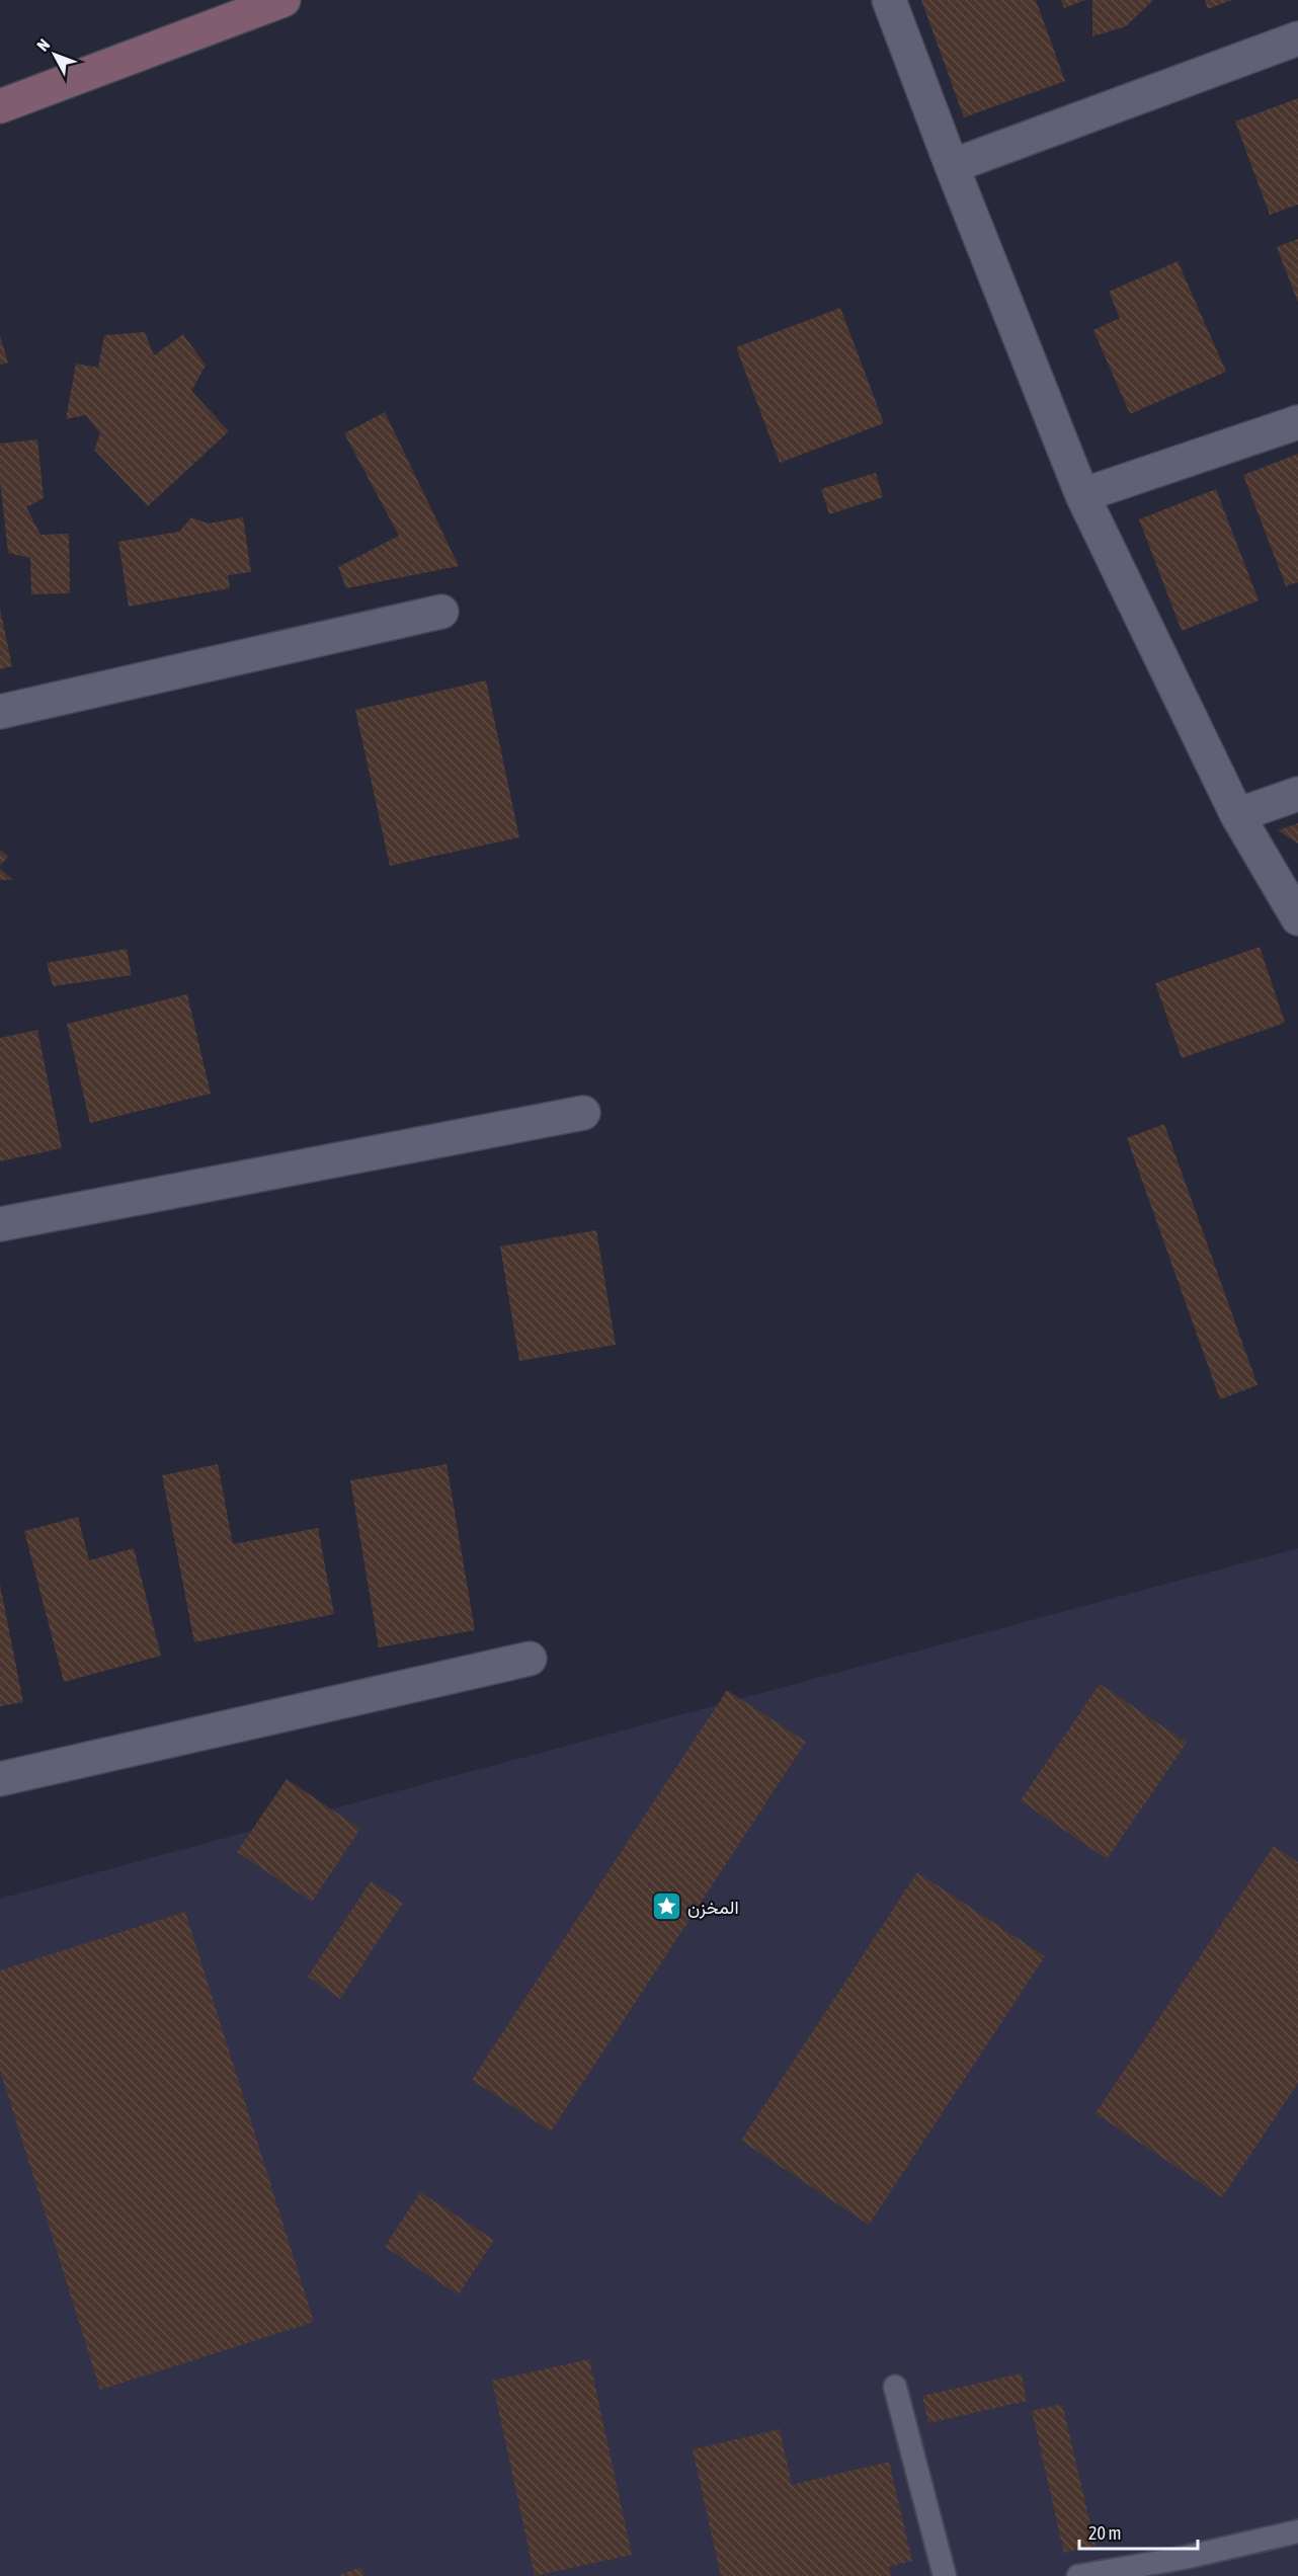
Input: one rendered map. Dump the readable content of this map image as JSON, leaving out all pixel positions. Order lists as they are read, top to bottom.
{
  "places": {
    "place": ["المخزن"]
  },
  "scale_bar": "20 m",
  "north": "top left"
}
